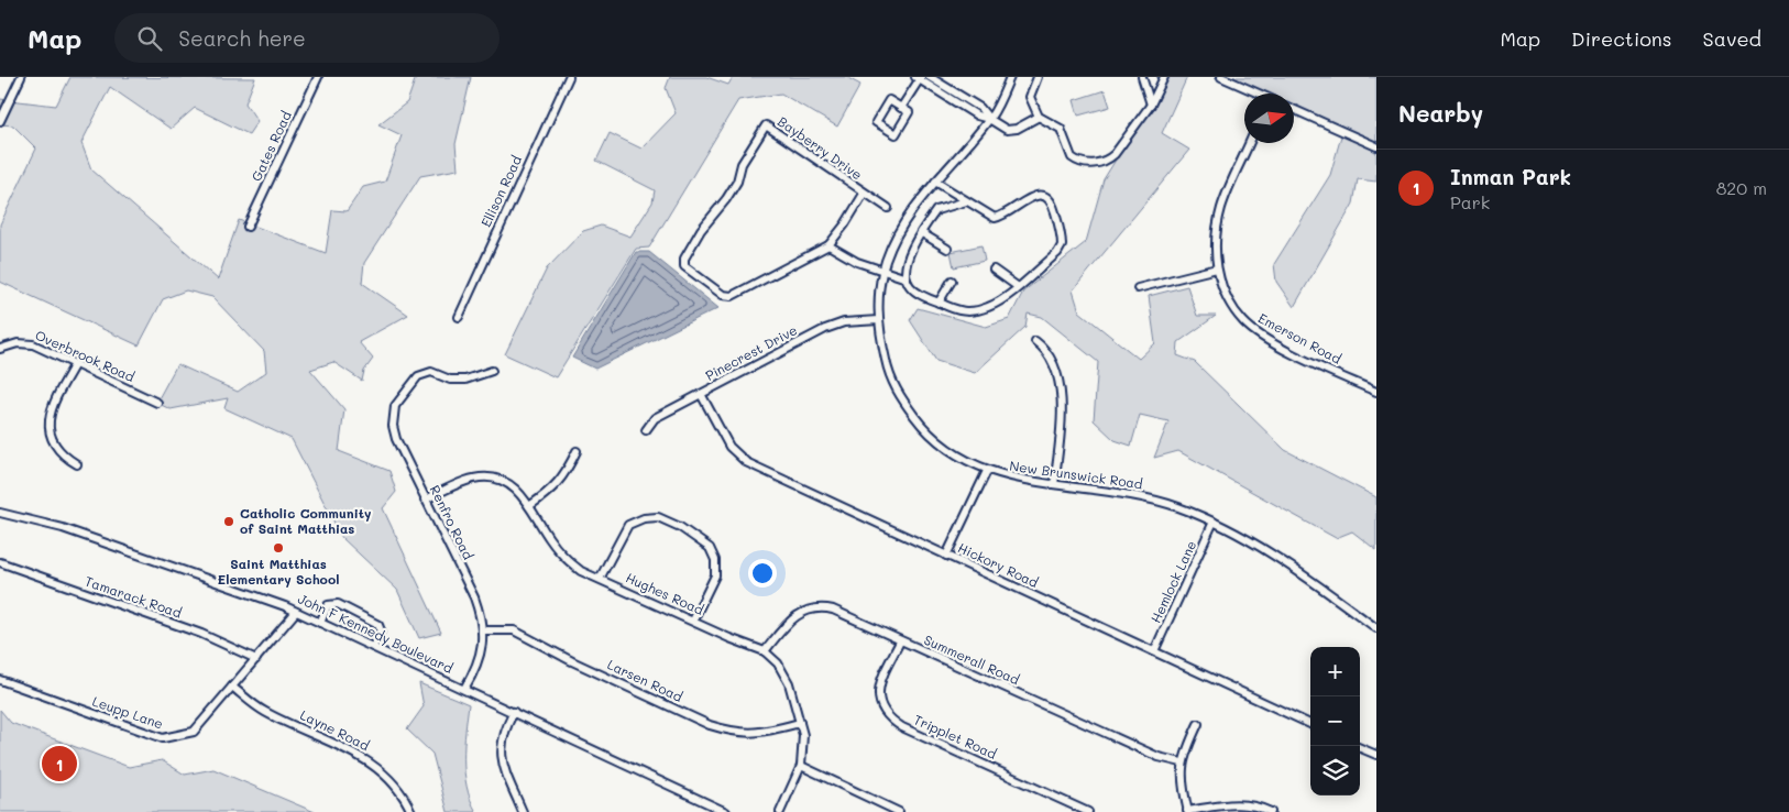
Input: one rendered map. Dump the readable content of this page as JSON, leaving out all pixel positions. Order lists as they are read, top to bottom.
{
  "streets": {
    "street": [
      "Gates Road",
      "Bayberry Drive",
      "Ellison Road",
      "Emerson Road",
      "Pinecrest Drive",
      "Overbrook Road",
      "New Brunswick Road",
      "Renfro Road",
      "Hickory Road",
      "Hemlock Lane",
      "Hughes Road",
      "Tamarack Road",
      "John F Kennedy Boulevard",
      "Summerall Road",
      "Larsen Road",
      "Leupp Lane",
      "Layne Road",
      "Tripplet Road"
    ]
  },
  "crossings": [
    ["Pinecrest Drive", "New Brunswick Road"],
    ["Pinecrest Drive", "Hickory Road"],
    ["New Brunswick Road", "Hemlock Lane"],
    ["Renfro Road", "Hughes Road"],
    ["Renfro Road", "John F Kennedy Boulevard"],
    ["Renfro Road", "Larsen Road"],
    ["Hickory Road", "Hemlock Lane"],
    ["Hughes Road", "Summerall Road"],
    ["Hughes Road", "Larsen Road"],
    ["Tamarack Road", "Leupp Lane"],
    ["John F Kennedy Boulevard", "Leupp Lane"],
    ["Summerall Road", "Tripplet Road"],
    ["Leupp Lane", "Layne Road"]
  ],
  "places": ["Catholic Community of Saint Matthias", "Saint Matthias Elementary School"],
  "north": "right",
  "page": {
    "header": "Map",
    "search": "Search here",
    "nav": ["Map", "Directions", "Saved"],
    "heading": "Nearby",
    "list": [
      {
        "mark": "1",
        "name": "Inman Park",
        "note": "Park",
        "value": "820 m"
      }
    ],
    "map_buttons": ["+", "−"],
    "pins": "1"
  }
}
